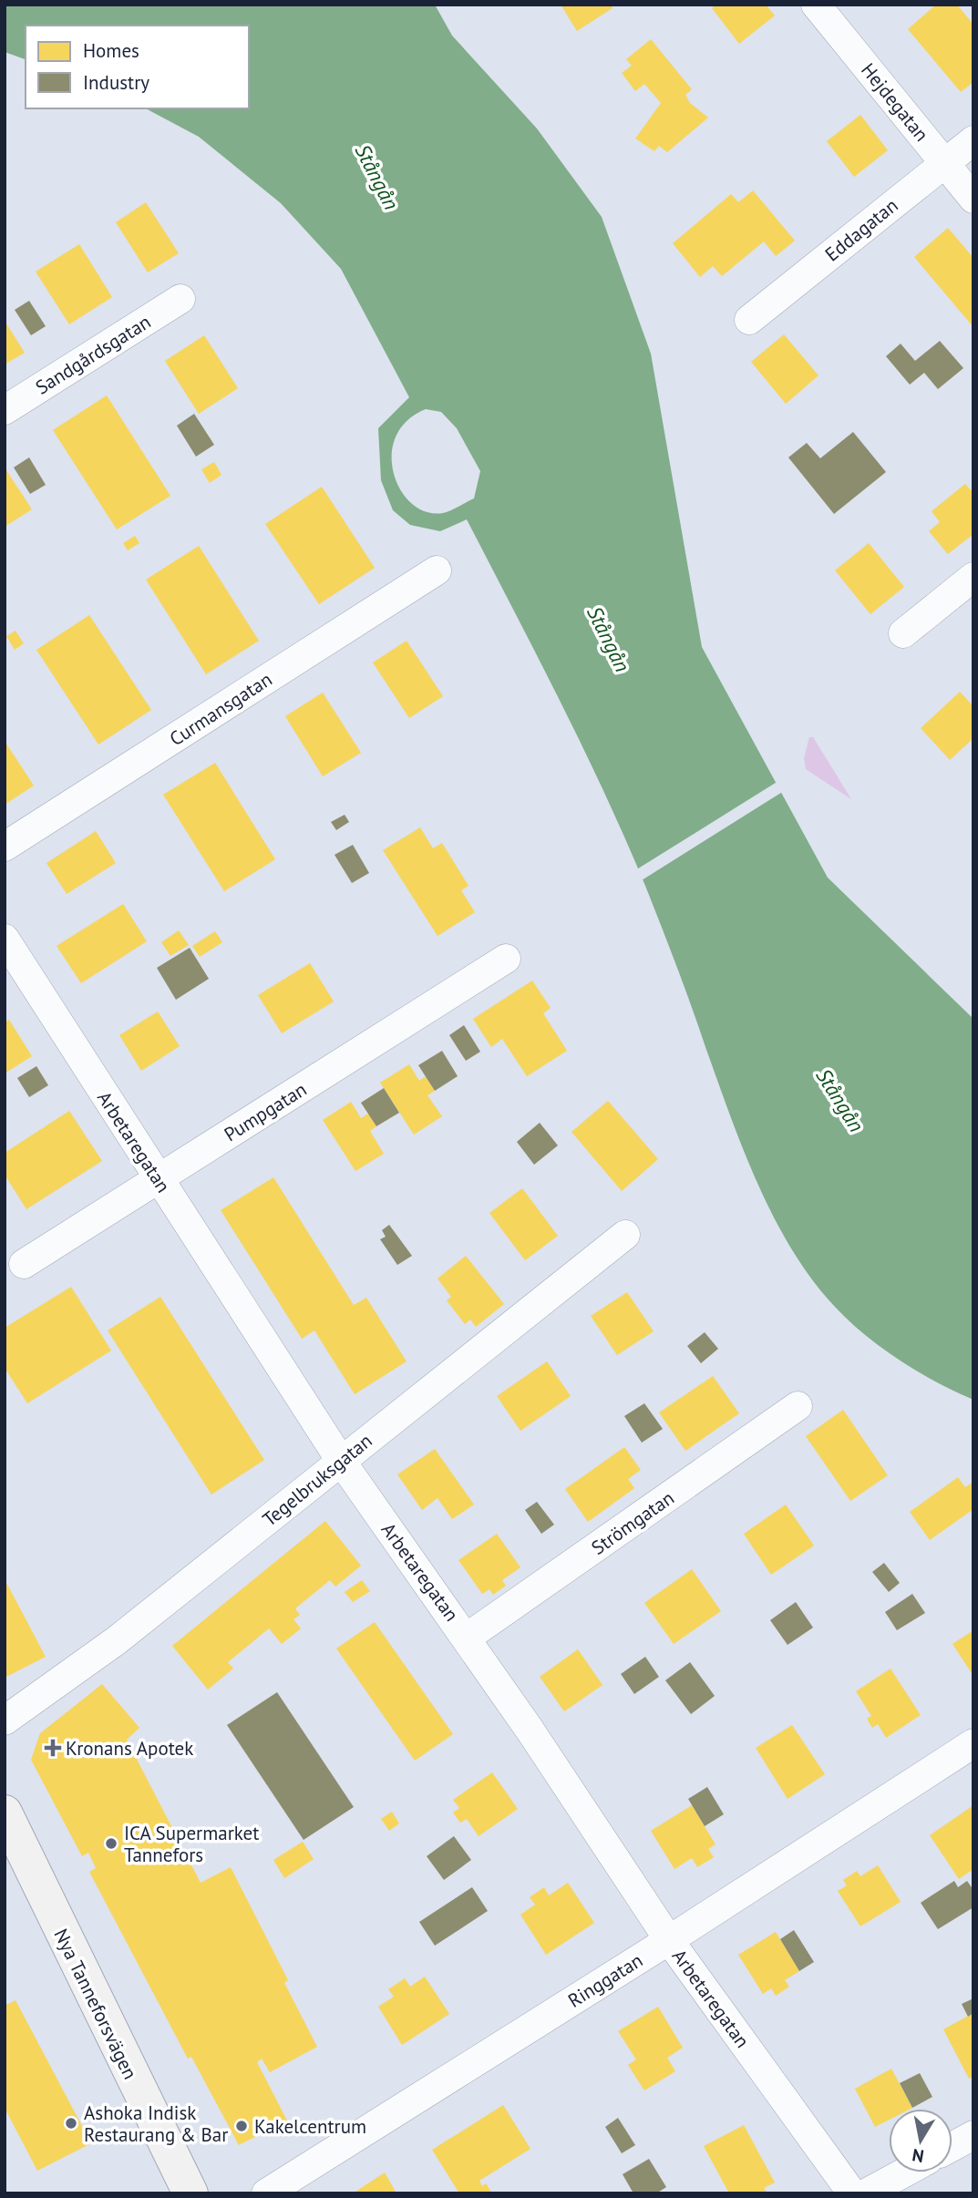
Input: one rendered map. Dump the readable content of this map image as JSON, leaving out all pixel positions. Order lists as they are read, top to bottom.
{
  "streets": {
    "main road": ["Nya Tanneforsvägen"],
    "street": [
      "Hejdegatan",
      "Eddagatan",
      "Sandgårdsgatan",
      "Curmansgatan",
      "Pumpgatan",
      "Arbetaregatan",
      "Tegelbruksgatan",
      "Strömgatan",
      "Ringgatan"
    ]
  },
  "crossings": [
    ["Hejdegatan", "Eddagatan"],
    ["Pumpgatan", "Arbetaregatan"],
    ["Arbetaregatan", "Tegelbruksgatan"],
    ["Arbetaregatan", "Strömgatan"],
    ["Arbetaregatan", "Ringgatan"]
  ],
  "water": ["Stångån"],
  "places": {
    "health": ["Kronans Apotek"],
    "other": ["ICA Supermarket Tannefors", "Ashoka Indisk Restaurang & Bar", "Kakelcentrum"]
  },
  "legend": ["Homes", "Industry"],
  "north": "bottom"
}
